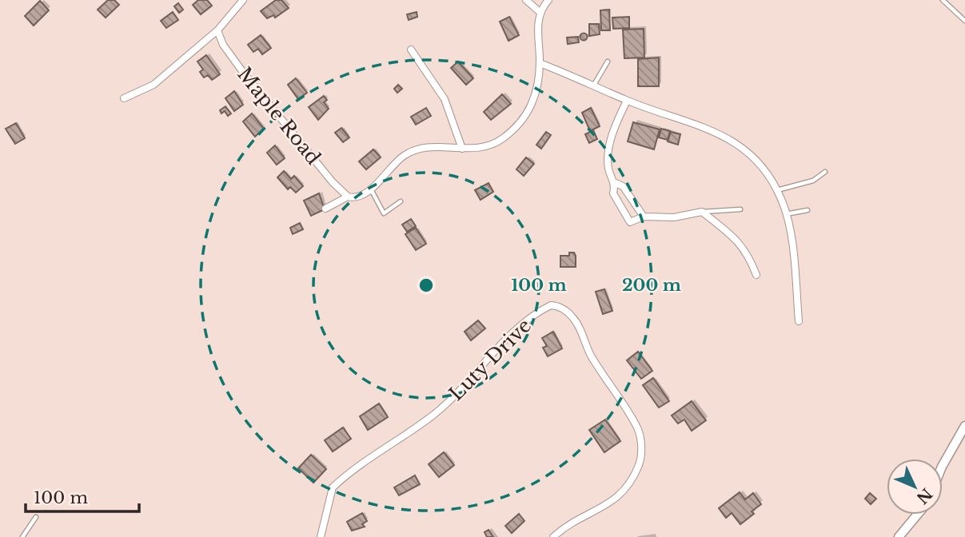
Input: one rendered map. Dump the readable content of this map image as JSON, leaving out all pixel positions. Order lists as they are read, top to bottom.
{
  "streets": {
    "street": ["Maple Road", "Luty Drive"]
  },
  "scale_bar": "100 m",
  "north": "bottom right",
  "rings": ["100 m", "200 m"]
}
